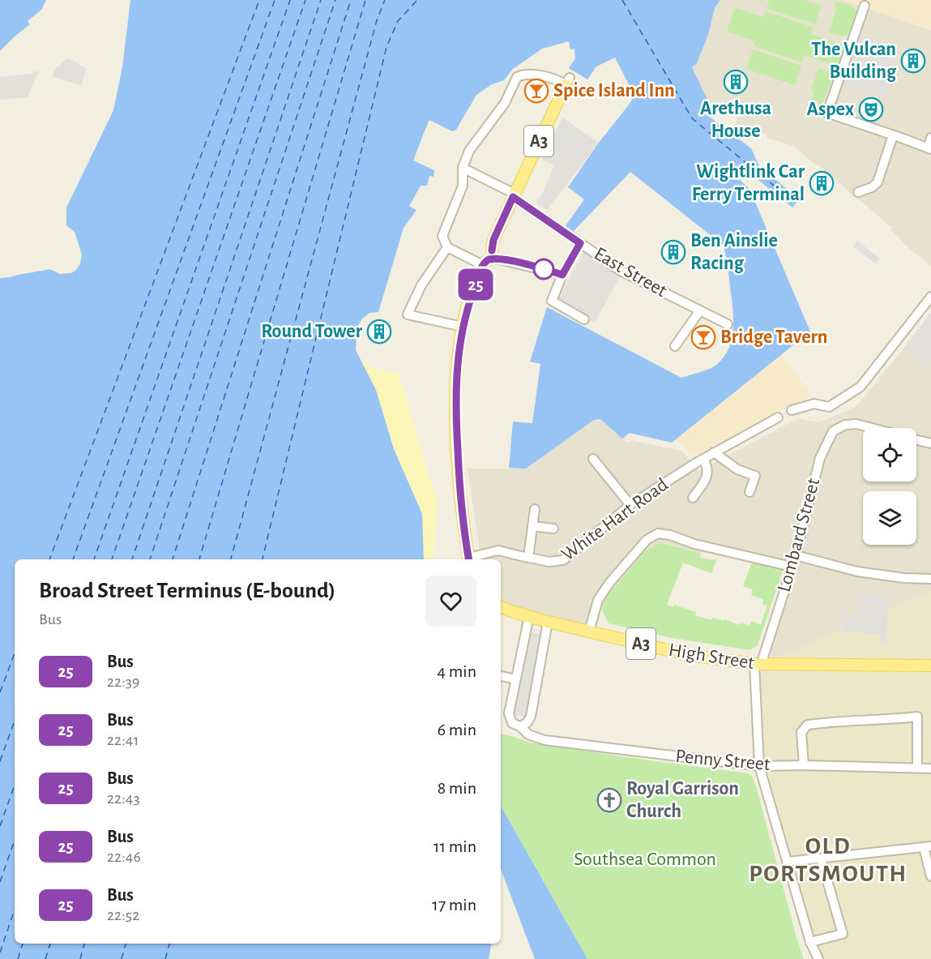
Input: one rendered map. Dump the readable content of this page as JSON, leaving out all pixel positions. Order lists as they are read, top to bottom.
{
  "streets": {
    "main road": ["A3", "High Street"],
    "street": [
      "East Street",
      "White Hart Road",
      "Lombard Street",
      "Penny Street"
    ]
  },
  "crossings": [
    ["A3", "East Street"],
    ["Lombard Street", "High Street"]
  ],
  "districts": ["OLD PORTSMOUTH"],
  "parks": ["Southsea Common"],
  "places": {
    "building": [
      "The Vulcan Building",
      "Arethusa House",
      "Wightlink Car Ferry Terminal",
      "Ben Ainslie Racing",
      "Round Tower"
    ],
    "bar": ["Spice Island Inn", "Bridge Tavern"],
    "theatre": ["Aspex"],
    "church": ["Royal Garrison Church"]
  },
  "lines": ["bus line 25"],
  "page": {
    "on_map": "25",
    "heading": ["Broad Street Terminus (E-bound)", "Bus"],
    "list": [
      {
        "mark": "25",
        "name": "Bus",
        "note": "22:39",
        "value": "4 min"
      },
      {
        "mark": "25",
        "name": "Bus",
        "note": "22:41",
        "value": "6 min"
      },
      {
        "mark": "25",
        "name": "Bus",
        "note": "22:43",
        "value": "8 min"
      },
      {
        "mark": "25",
        "name": "Bus",
        "note": "22:46",
        "value": "11 min"
      },
      {
        "mark": "25",
        "name": "Bus",
        "note": "22:52",
        "value": "17 min"
      }
    ]
  }
}
